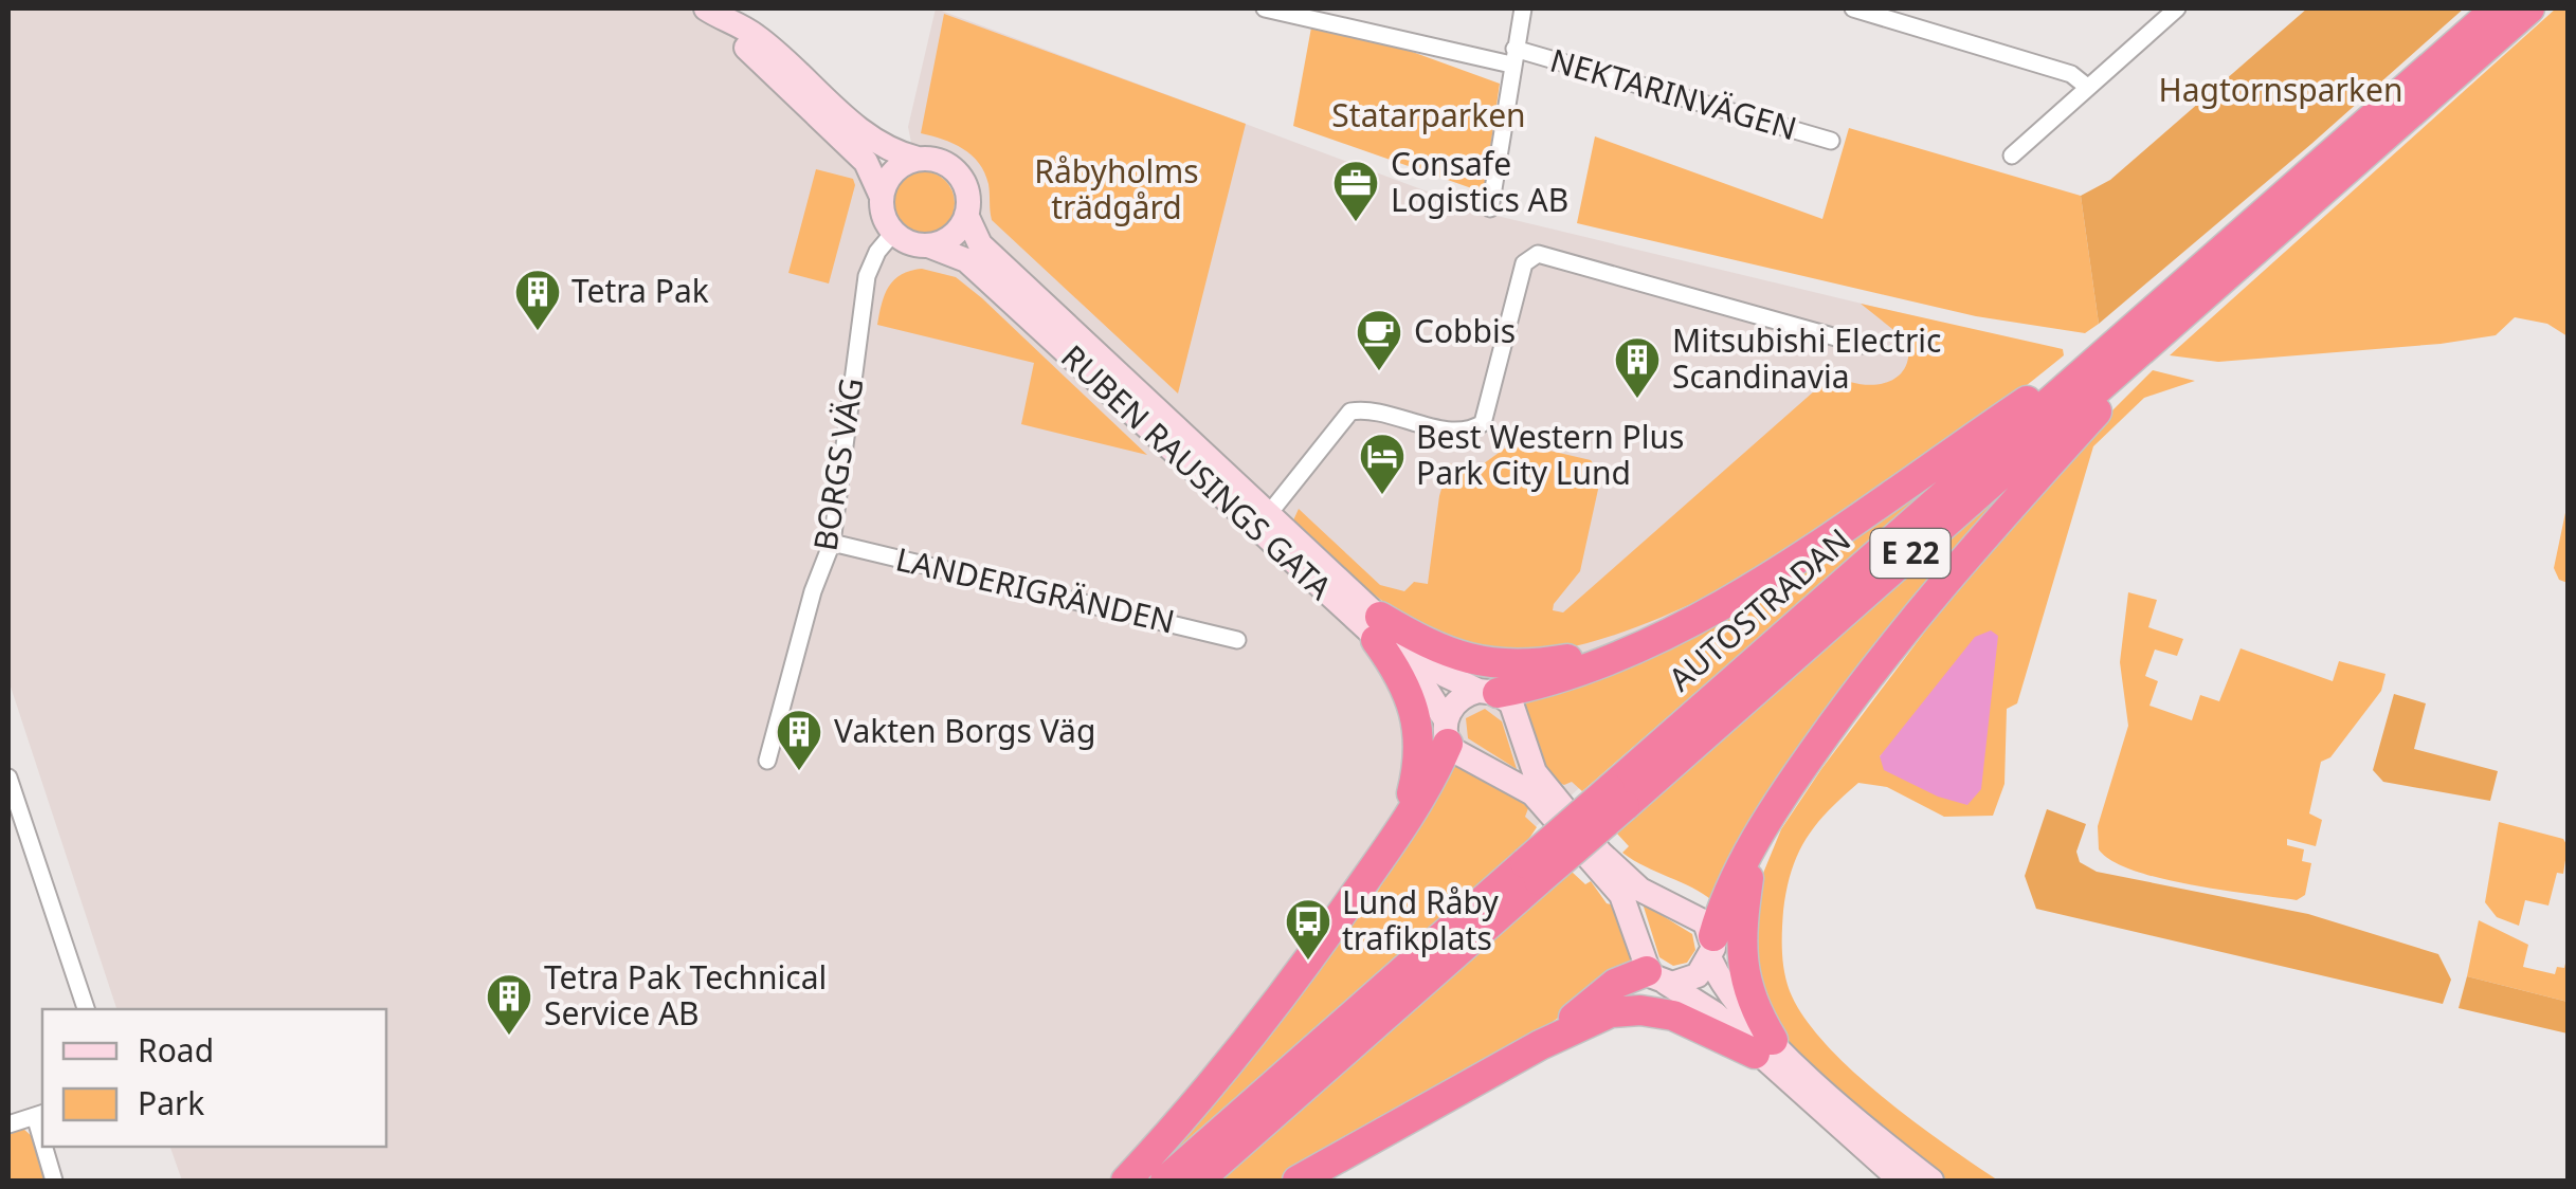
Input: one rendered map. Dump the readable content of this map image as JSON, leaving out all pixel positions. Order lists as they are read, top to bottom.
{
  "streets": {
    "highway": ["E 22", "AUTOSTRADAN"],
    "main road": ["RUBEN RAUSINGS GATA"],
    "street": ["NEKTARINVÄGEN", "BORGS VÄG", "LANDERIGRÄNDEN"]
  },
  "crossings": [
    ["BORGS VÄG", "RUBEN RAUSINGS GATA"],
    ["BORGS VÄG", "LANDERIGRÄNDEN"]
  ],
  "parks": ["Hagtornsparken", "Statarparken", "Råbyholms trädgård"],
  "places": {
    "office": ["Consafe Logistics AB"],
    "building": [
      "Tetra Pak",
      "Mitsubishi Electric Scandinavia",
      "Vakten Borgs Väg",
      "Tetra Pak Technical Service AB"
    ],
    "cafe": ["Cobbis"],
    "hotel": ["Best Western Plus Park City Lund"],
    "bus stop": ["Lund Råby trafikplats"]
  },
  "legend": ["Road", "Park"]
}
